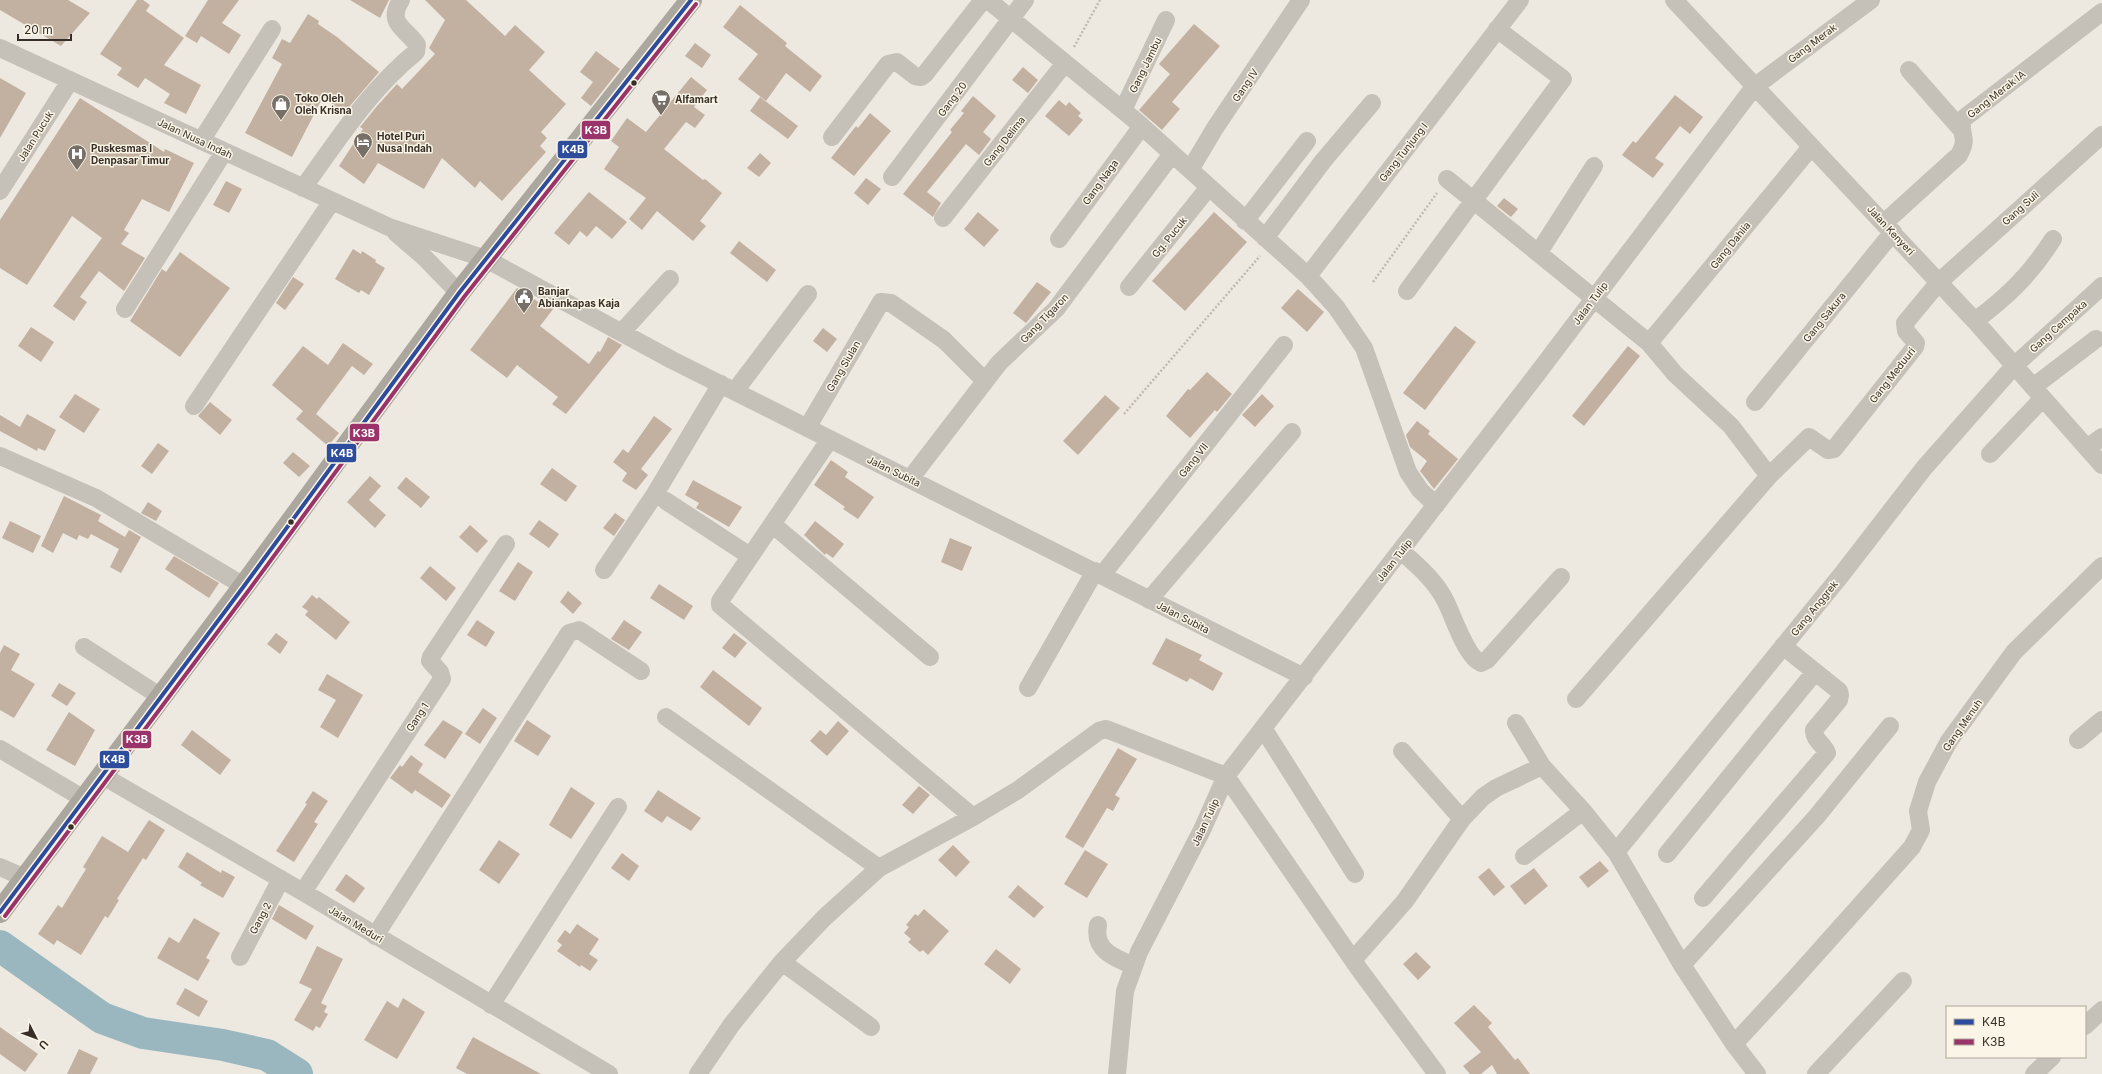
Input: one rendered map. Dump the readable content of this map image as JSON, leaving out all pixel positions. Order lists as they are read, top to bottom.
{
  "streets": {
    "street": [
      "Gang Merak",
      "Gang Jambu",
      "Gang IV",
      "Gang Merak IA",
      "Gang 20",
      "Jalan Pucuk",
      "Jalan Nusa Indah",
      "Gang Delima",
      "Gang Tunjung I",
      "Gang Naga",
      "Gang Suli",
      "Jalan Kenyeri",
      "Gg. Pucuk",
      "Gang Dahlia",
      "Jalan Tulip",
      "Gang Sakura",
      "Gang Tigaron",
      "Gang Cempaka",
      "Gang Siulan",
      "Gang Meduuri",
      "Gang VII",
      "Jalan Subita",
      "Gang Anggrek",
      "Gang 1",
      "Gang Menuh",
      "Gang 2",
      "Jalan Meduri"
    ]
  },
  "crossings": [
    ["Gang Merak", "Jalan Kenyeri"],
    ["Gang Merak", "Jalan Tulip"],
    ["Gang Merak IA", "Jalan Kenyeri"],
    ["Gang Merak IA", "Gang Sakura"],
    ["Jalan Pucuk", "Jalan Nusa Indah"],
    ["Jalan Nusa Indah", "Jalan Subita"],
    ["Gang Suli", "Jalan Kenyeri"],
    ["Gang Suli", "Gang Meduuri"],
    ["Jalan Kenyeri", "Gang Dahlia"],
    ["Jalan Kenyeri", "Jalan Tulip"],
    ["Jalan Kenyeri", "Gang Sakura"],
    ["Jalan Kenyeri", "Gang Cempaka"],
    ["Jalan Kenyeri", "Gang Meduuri"],
    ["Jalan Kenyeri", "Gang Anggrek"],
    ["Jalan Tulip", "Jalan Subita"],
    ["Gang Tigaron", "Gang Siulan"],
    ["Gang Tigaron", "Jalan Subita"],
    ["Gang Cempaka", "Gang Anggrek"],
    ["Gang Siulan", "Jalan Subita"],
    ["Gang VII", "Jalan Subita"],
    ["Gang 1", "Jalan Meduri"],
    ["Gang 2", "Jalan Meduri"]
  ],
  "places": {
    "supermarket": ["Alfamart"],
    "shop": ["Toko Oleh Oleh Krisna"],
    "hotel": ["Hotel Puri Nusa Indah"],
    "hospital": ["Puskesmas I Denpasar Timur"],
    "public building": ["Banjar Abiankapas Kaja"]
  },
  "lines": ["transit line K4B", "transit line K3B"],
  "legend": ["K4B", "K3B"],
  "scale_bar": "20 m",
  "north": "bottom right"
}
